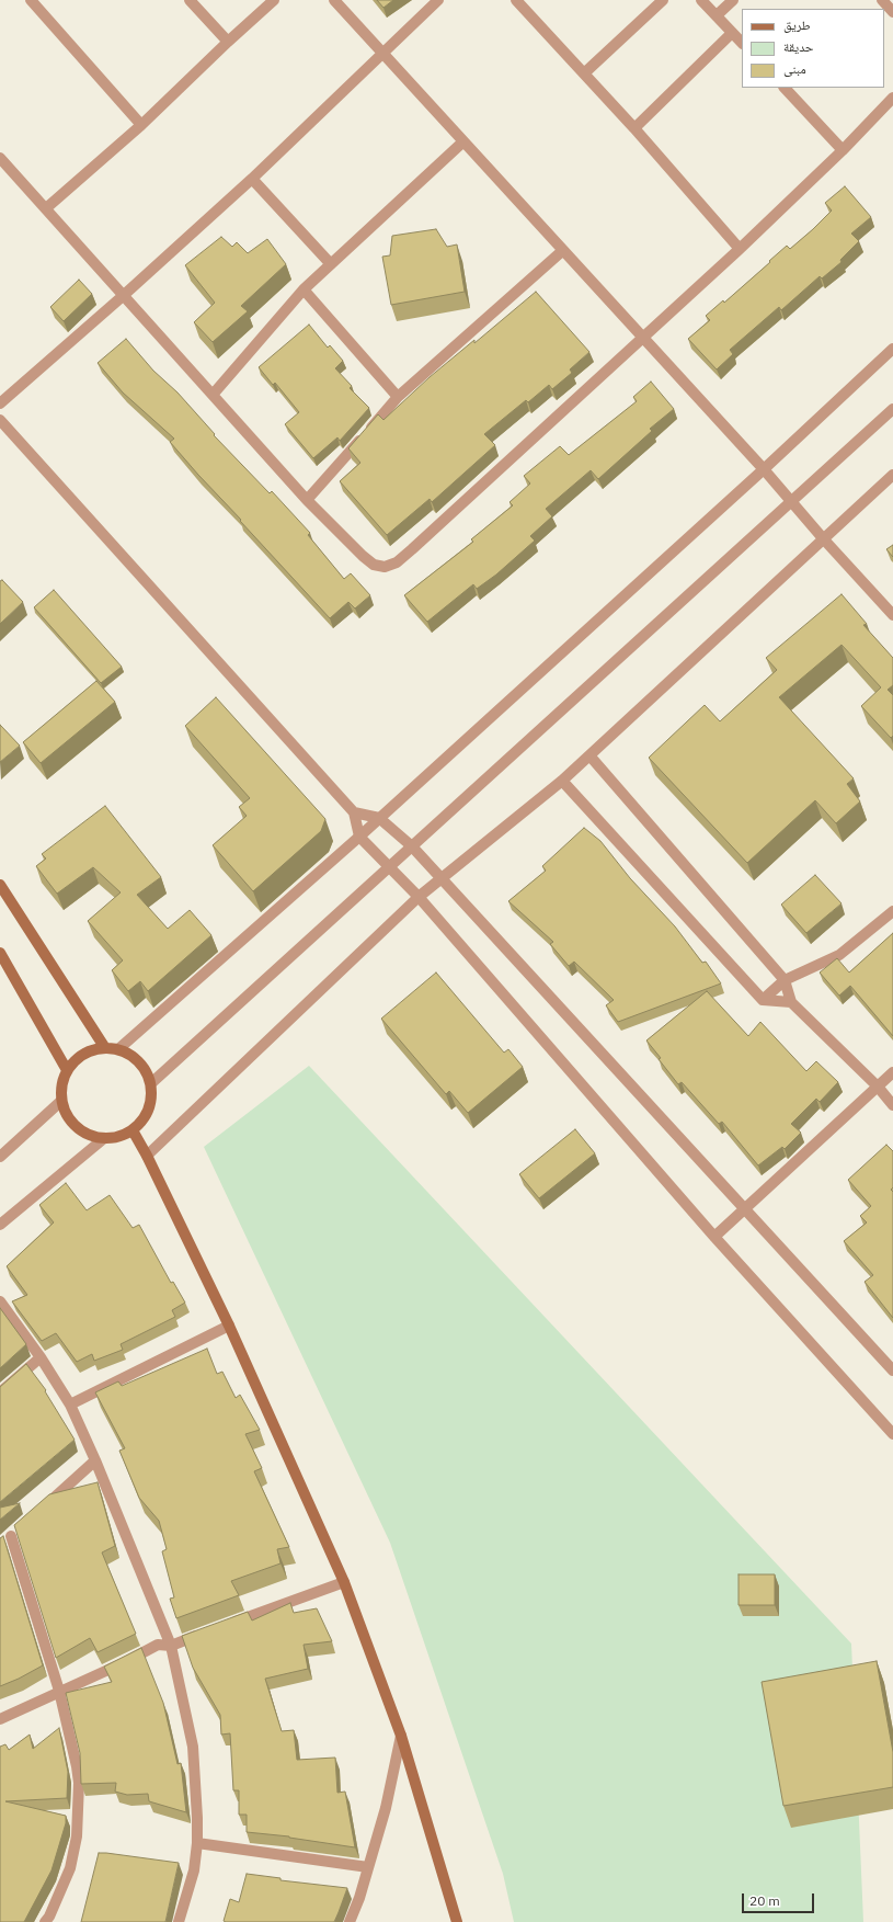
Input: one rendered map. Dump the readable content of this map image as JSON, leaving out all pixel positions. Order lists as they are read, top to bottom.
{
  "legend": ["طريق", "حديقة", "مبنى"],
  "scale_bar": "20 m"
}
